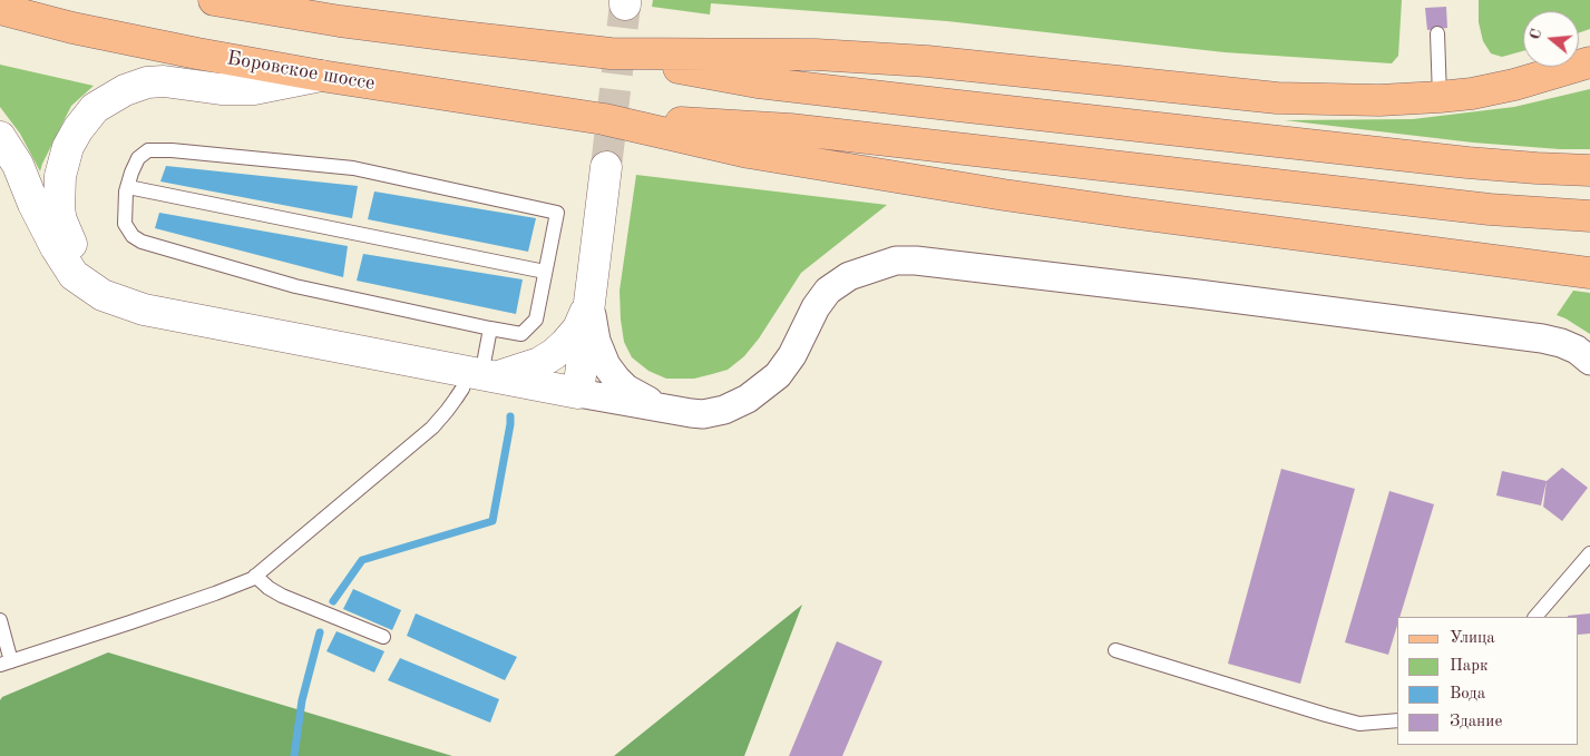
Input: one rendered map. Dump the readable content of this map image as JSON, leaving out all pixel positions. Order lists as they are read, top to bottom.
{
  "streets": {
    "main road": ["Боровское шоссе"]
  },
  "legend": [
    "Улица",
    "Парк",
    "Вода",
    "Здание"
  ],
  "north": "left"
}
